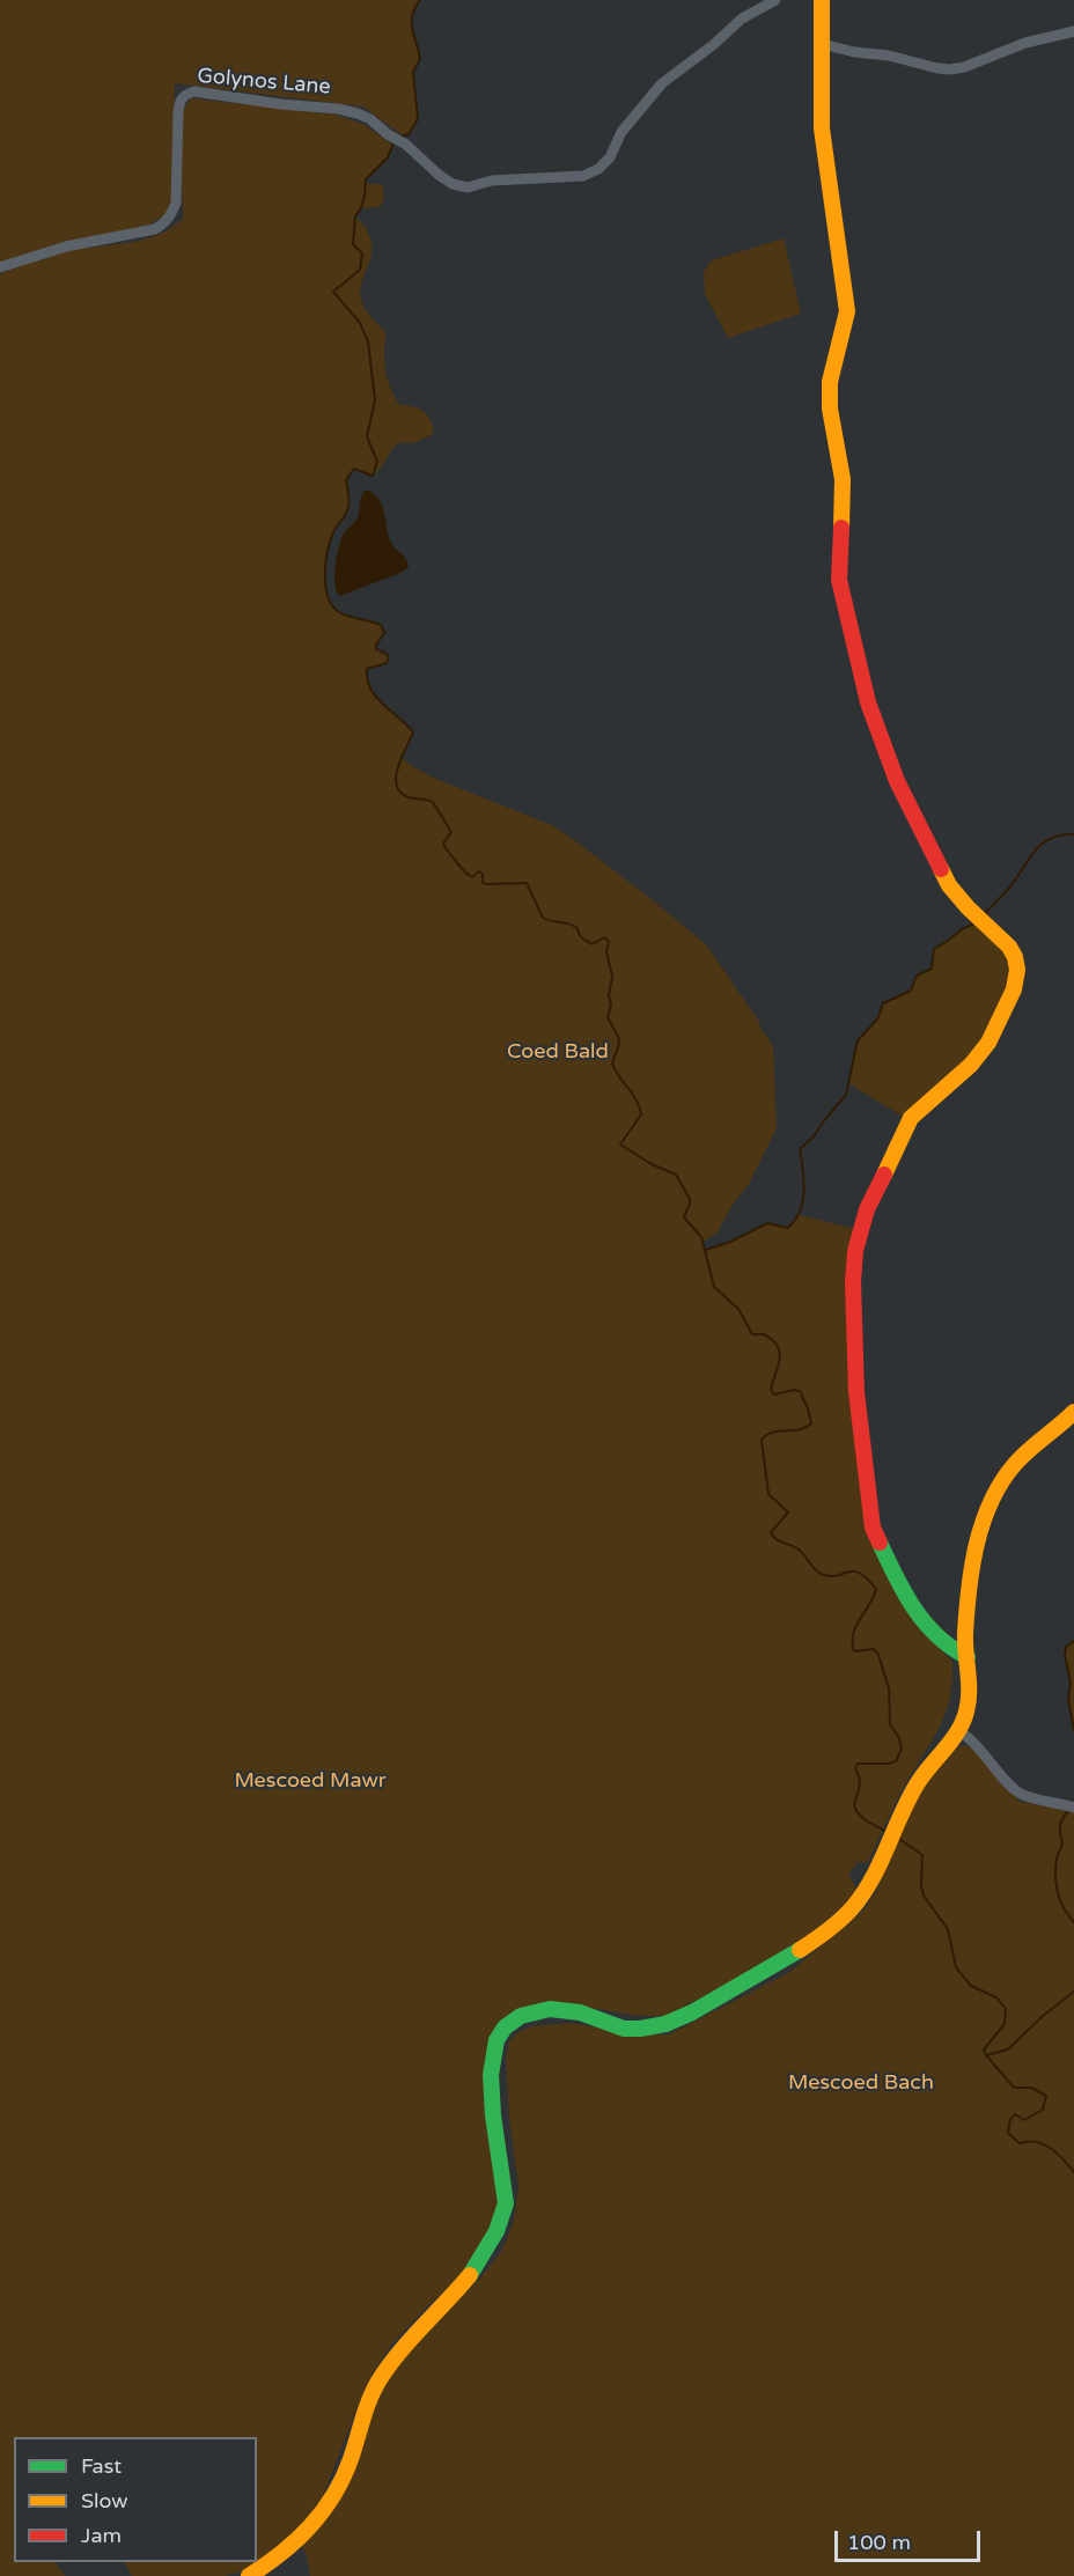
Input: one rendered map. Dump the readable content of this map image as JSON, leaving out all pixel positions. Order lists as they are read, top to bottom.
{
  "streets": {
    "street": ["Golynos Lane"]
  },
  "parks": ["Coed Bald", "Mescoed Mawr", "Mescoed Bach"],
  "legend": ["Fast", "Slow", "Jam"],
  "scale_bar": "100 m"
}
